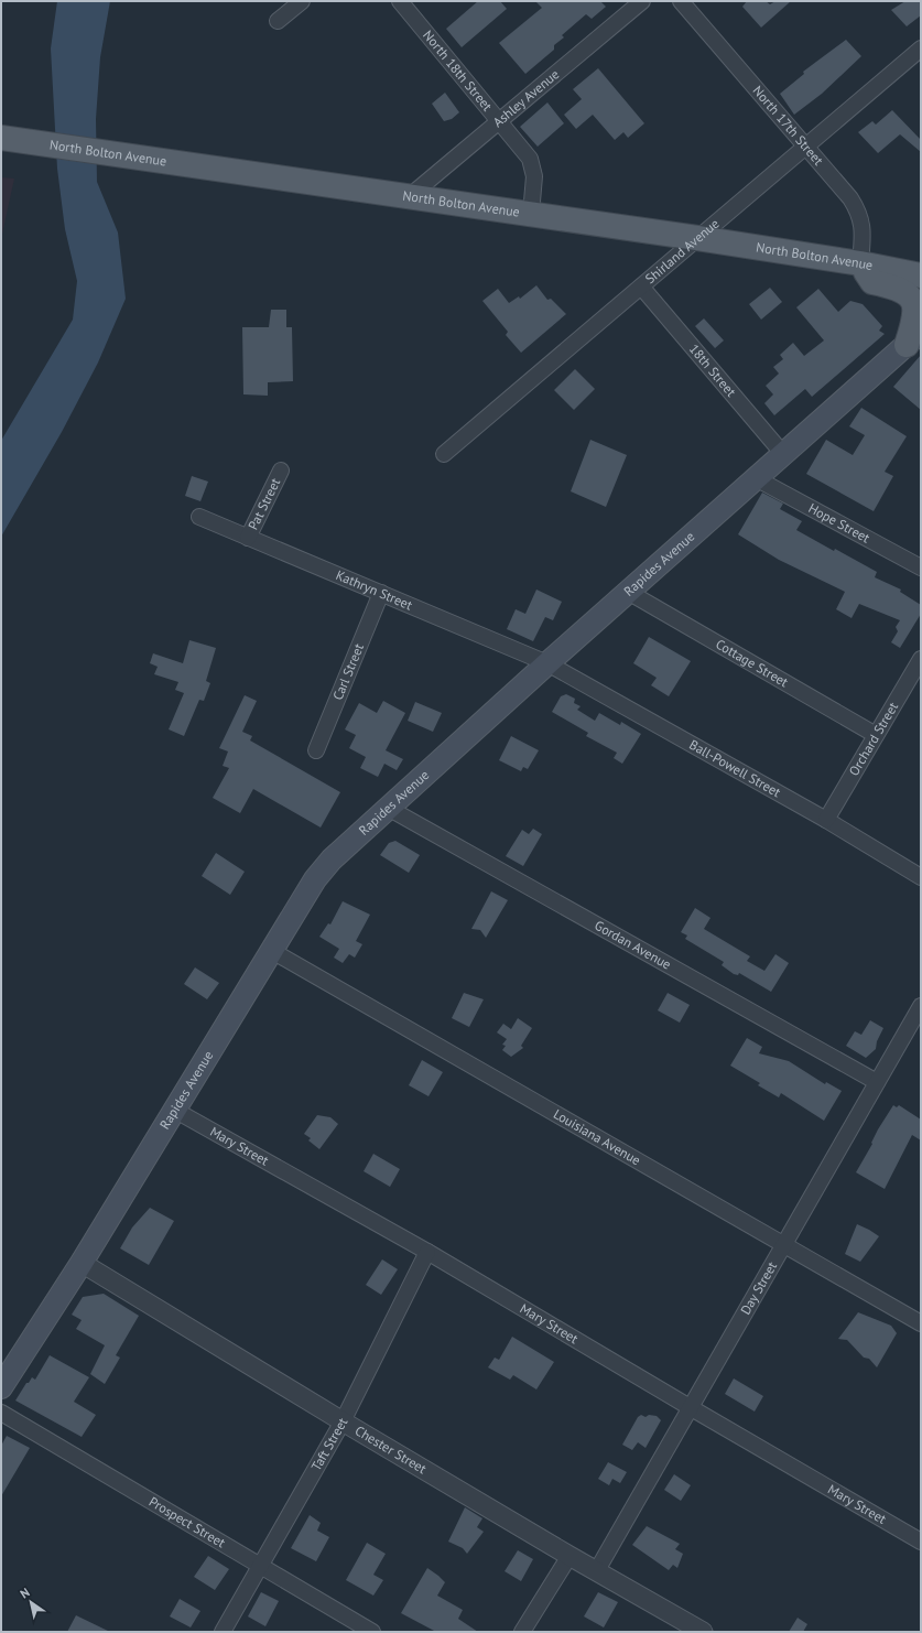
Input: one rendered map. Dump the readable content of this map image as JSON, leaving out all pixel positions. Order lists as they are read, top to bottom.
{
  "streets": {
    "main road": ["North Bolton Avenue", "Rapides Avenue"],
    "street": [
      "North 18th Street",
      "Ashley Avenue",
      "North 17th Street",
      "Shirland Avenue",
      "18th Street",
      "Pat Street",
      "Hope Street",
      "Kathryn Street",
      "Cottage Street",
      "Carl Street",
      "Orchard Street",
      "Ball-Powell Street",
      "Gordan Avenue",
      "Louisiana Avenue",
      "Mary Street",
      "Day Street",
      "Taft Street",
      "Chester Street",
      "Prospect Street"
    ]
  },
  "crossings": [
    ["North 18th Street", "Ashley Avenue"],
    ["North 18th Street", "North Bolton Avenue"],
    ["Ashley Avenue", "North Bolton Avenue"],
    ["North 17th Street", "North Bolton Avenue"],
    ["North 17th Street", "Shirland Avenue"],
    ["North Bolton Avenue", "Shirland Avenue"],
    ["Shirland Avenue", "18th Street"],
    ["18th Street", "Rapides Avenue"],
    ["Pat Street", "Kathryn Street"],
    ["Hope Street", "Rapides Avenue"],
    ["Rapides Avenue", "Kathryn Street"],
    ["Rapides Avenue", "Cottage Street"],
    ["Rapides Avenue", "Ball-Powell Street"],
    ["Rapides Avenue", "Gordan Avenue"],
    ["Rapides Avenue", "Louisiana Avenue"],
    ["Rapides Avenue", "Mary Street"],
    ["Rapides Avenue", "Chester Street"],
    ["Kathryn Street", "Carl Street"],
    ["Kathryn Street", "Ball-Powell Street"],
    ["Cottage Street", "Orchard Street"],
    ["Orchard Street", "Ball-Powell Street"],
    ["Gordan Avenue", "Day Street"],
    ["Louisiana Avenue", "Day Street"],
    ["Mary Street", "Day Street"],
    ["Mary Street", "Taft Street"],
    ["Day Street", "Chester Street"],
    ["Taft Street", "Chester Street"],
    ["Taft Street", "Prospect Street"]
  ],
  "north": "top left"
}
